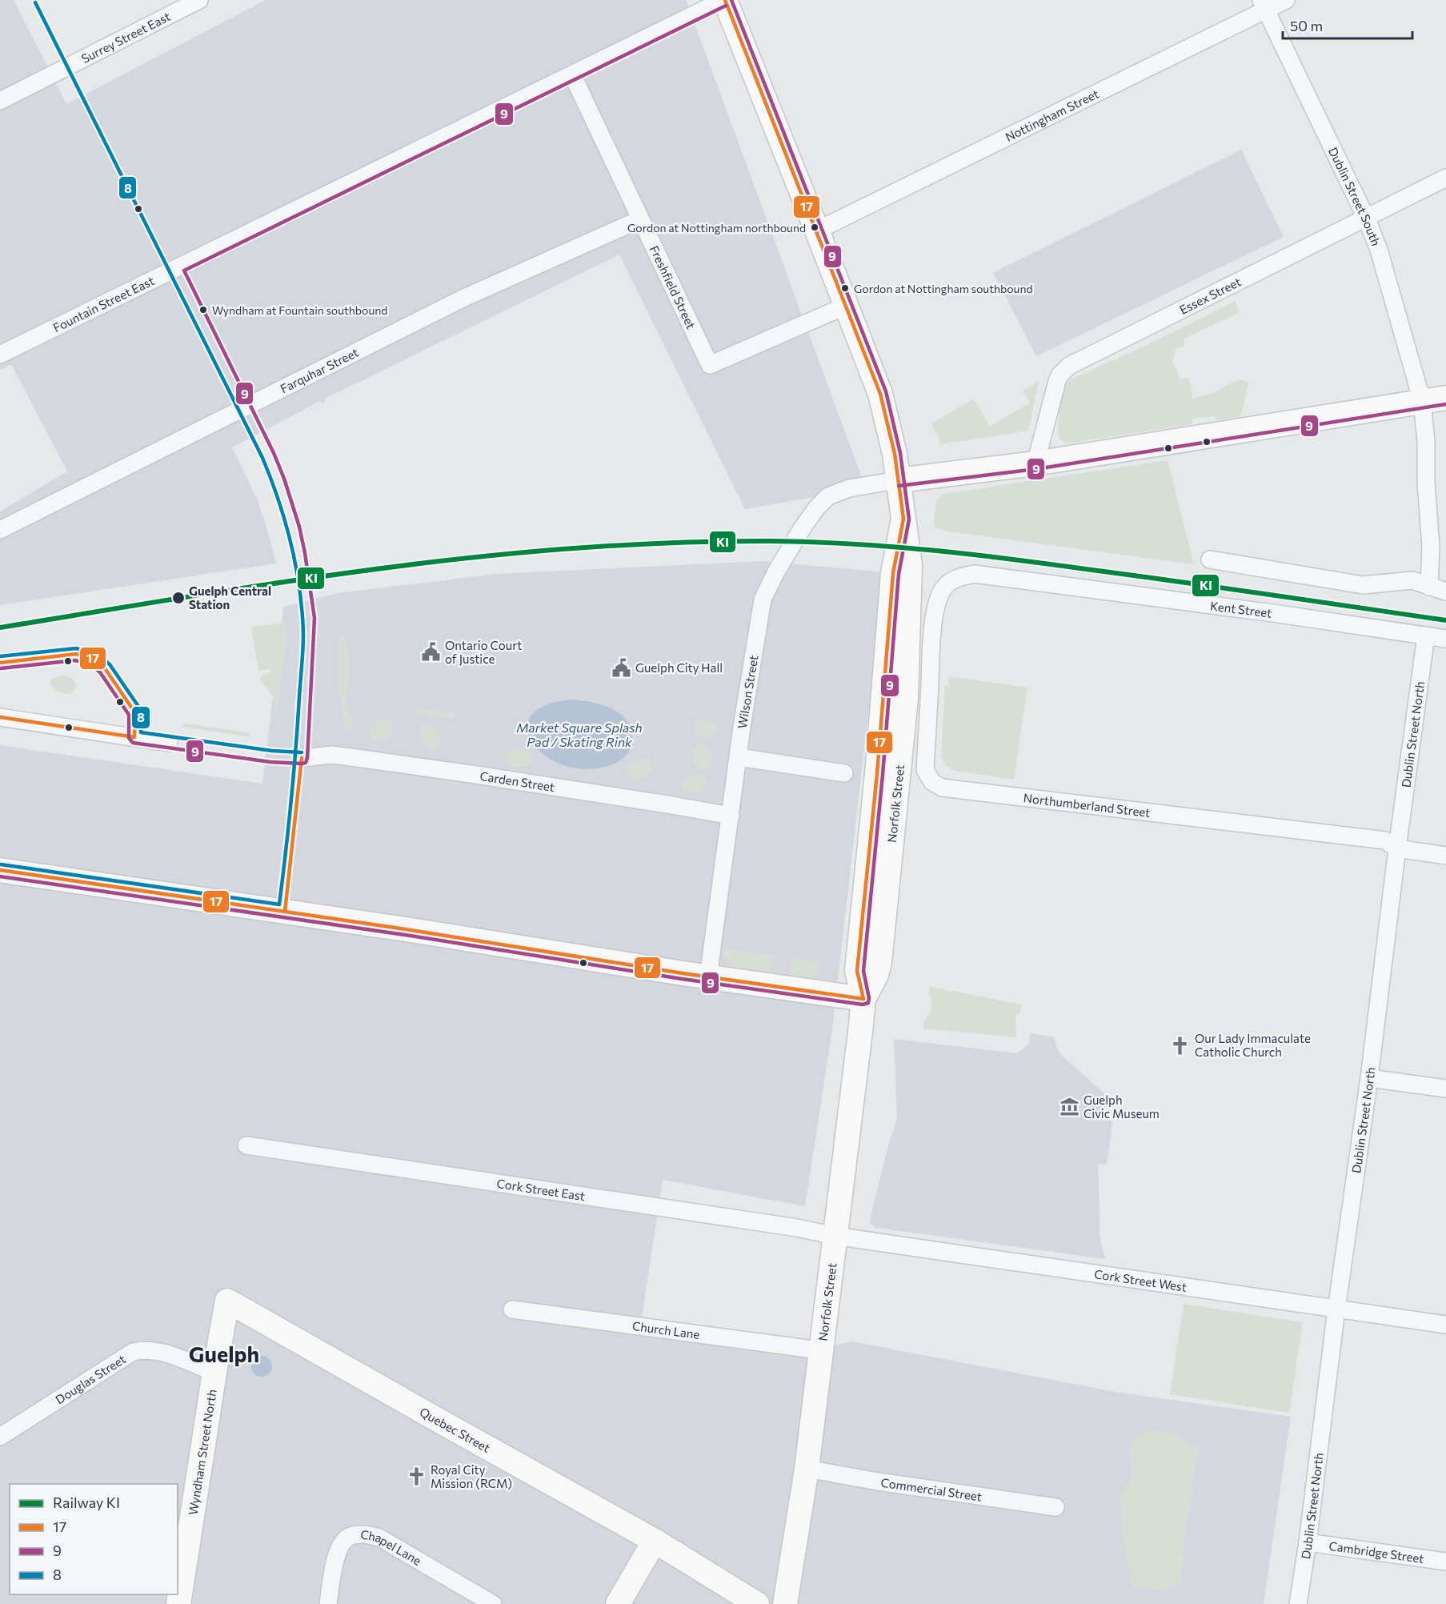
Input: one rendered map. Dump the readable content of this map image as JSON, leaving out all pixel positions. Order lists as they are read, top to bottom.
{
  "streets": {
    "street": [
      "Surrey Street East",
      "Nottingham Street",
      "Dublin Street South",
      "Freshfield Street",
      "Essex Street",
      "Fountain Street East",
      "Farquhar Street",
      "Kent Street",
      "Wilson Street",
      "Dublin Street North",
      "Carden Street",
      "Norfolk Street",
      "Northumberland Street",
      "Cork Street East",
      "Cork Street West",
      "Church Lane",
      "Douglas Street",
      "Quebec Street",
      "Wyndham Street North",
      "Commercial Street",
      "Chapel Lane",
      "Cambridge Street"
    ]
  },
  "crossings": [
    ["Nottingham Street", "Dublin Street South"],
    ["Nottingham Street", "Norfolk Street"],
    ["Dublin Street South", "Essex Street"],
    ["Freshfield Street", "Fountain Street East"],
    ["Freshfield Street", "Farquhar Street"],
    ["Freshfield Street", "Norfolk Street"],
    ["Fountain Street East", "Norfolk Street"],
    ["Kent Street", "Dublin Street North"],
    ["Kent Street", "Northumberland Street"],
    ["Wilson Street", "Carden Street"],
    ["Wilson Street", "Norfolk Street"],
    ["Dublin Street North", "Northumberland Street"],
    ["Dublin Street North", "Cork Street West"],
    ["Dublin Street North", "Cambridge Street"],
    ["Norfolk Street", "Cork Street East"],
    ["Norfolk Street", "Cork Street West"],
    ["Norfolk Street", "Church Lane"],
    ["Norfolk Street", "Commercial Street"],
    ["Cork Street East", "Cork Street West"],
    ["Douglas Street", "Wyndham Street North"],
    ["Quebec Street", "Wyndham Street North"]
  ],
  "districts": ["Guelph"],
  "water": ["Market Square Splash Pad / Skating Rink"],
  "places": {
    "other": [
      "Gordon at Nottingham northbound",
      "Gordon at Nottingham southbound",
      "Wyndham at Fountain southbound",
      "Guelph Central Station"
    ],
    "public building": ["Ontario Court of Justice", "Guelph City Hall"],
    "church": ["Our Lady Immaculate Catholic Church", "Royal City Mission (RCM)"],
    "museum": ["Guelph Civic Museum"]
  },
  "lines": [
    "transit line 17",
    "transit line 9",
    "transit line 8",
    "rail line KI"
  ],
  "legend": [
    "Railway KI",
    "17",
    "9",
    "8"
  ],
  "scale_bar": "50 m"
}
